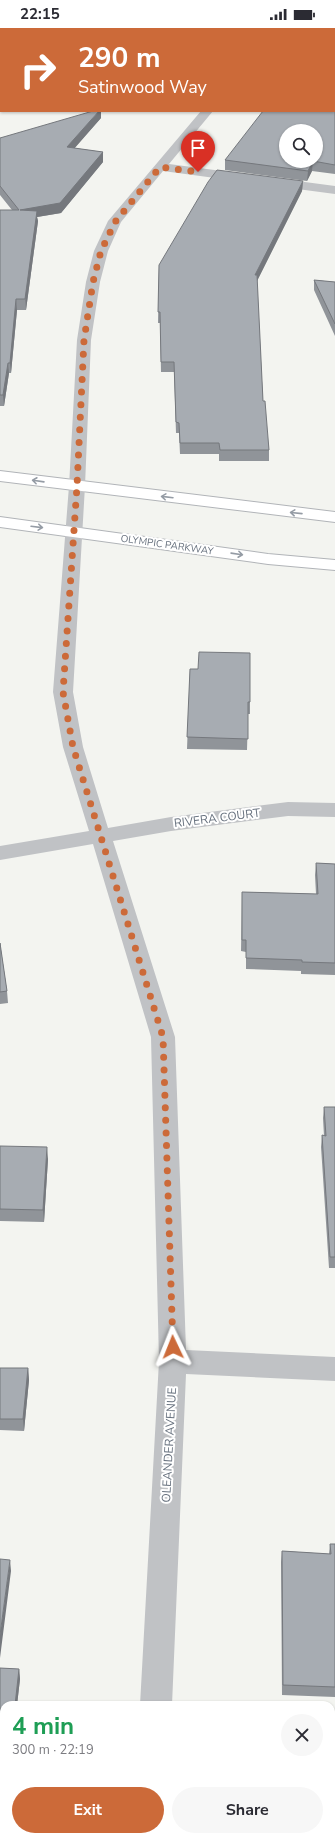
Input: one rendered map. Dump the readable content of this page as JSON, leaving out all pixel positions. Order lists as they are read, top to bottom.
{
  "streets": {
    "main road": ["OLYMPIC PARKWAY"],
    "street": ["RIVERA COURT", "OLEANDER AVENUE"]
  },
  "crossings": [
    ["OLYMPIC PARKWAY", "OLEANDER AVENUE"],
    ["RIVERA COURT", "OLEANDER AVENUE"]
  ],
  "page": {
    "status": "22:15",
    "turn": ["290 m", "Satinwood Way"],
    "heading": ["4 min", "300 m · 22:19"],
    "buttons": ["Exit", "Share"]
  }
}
